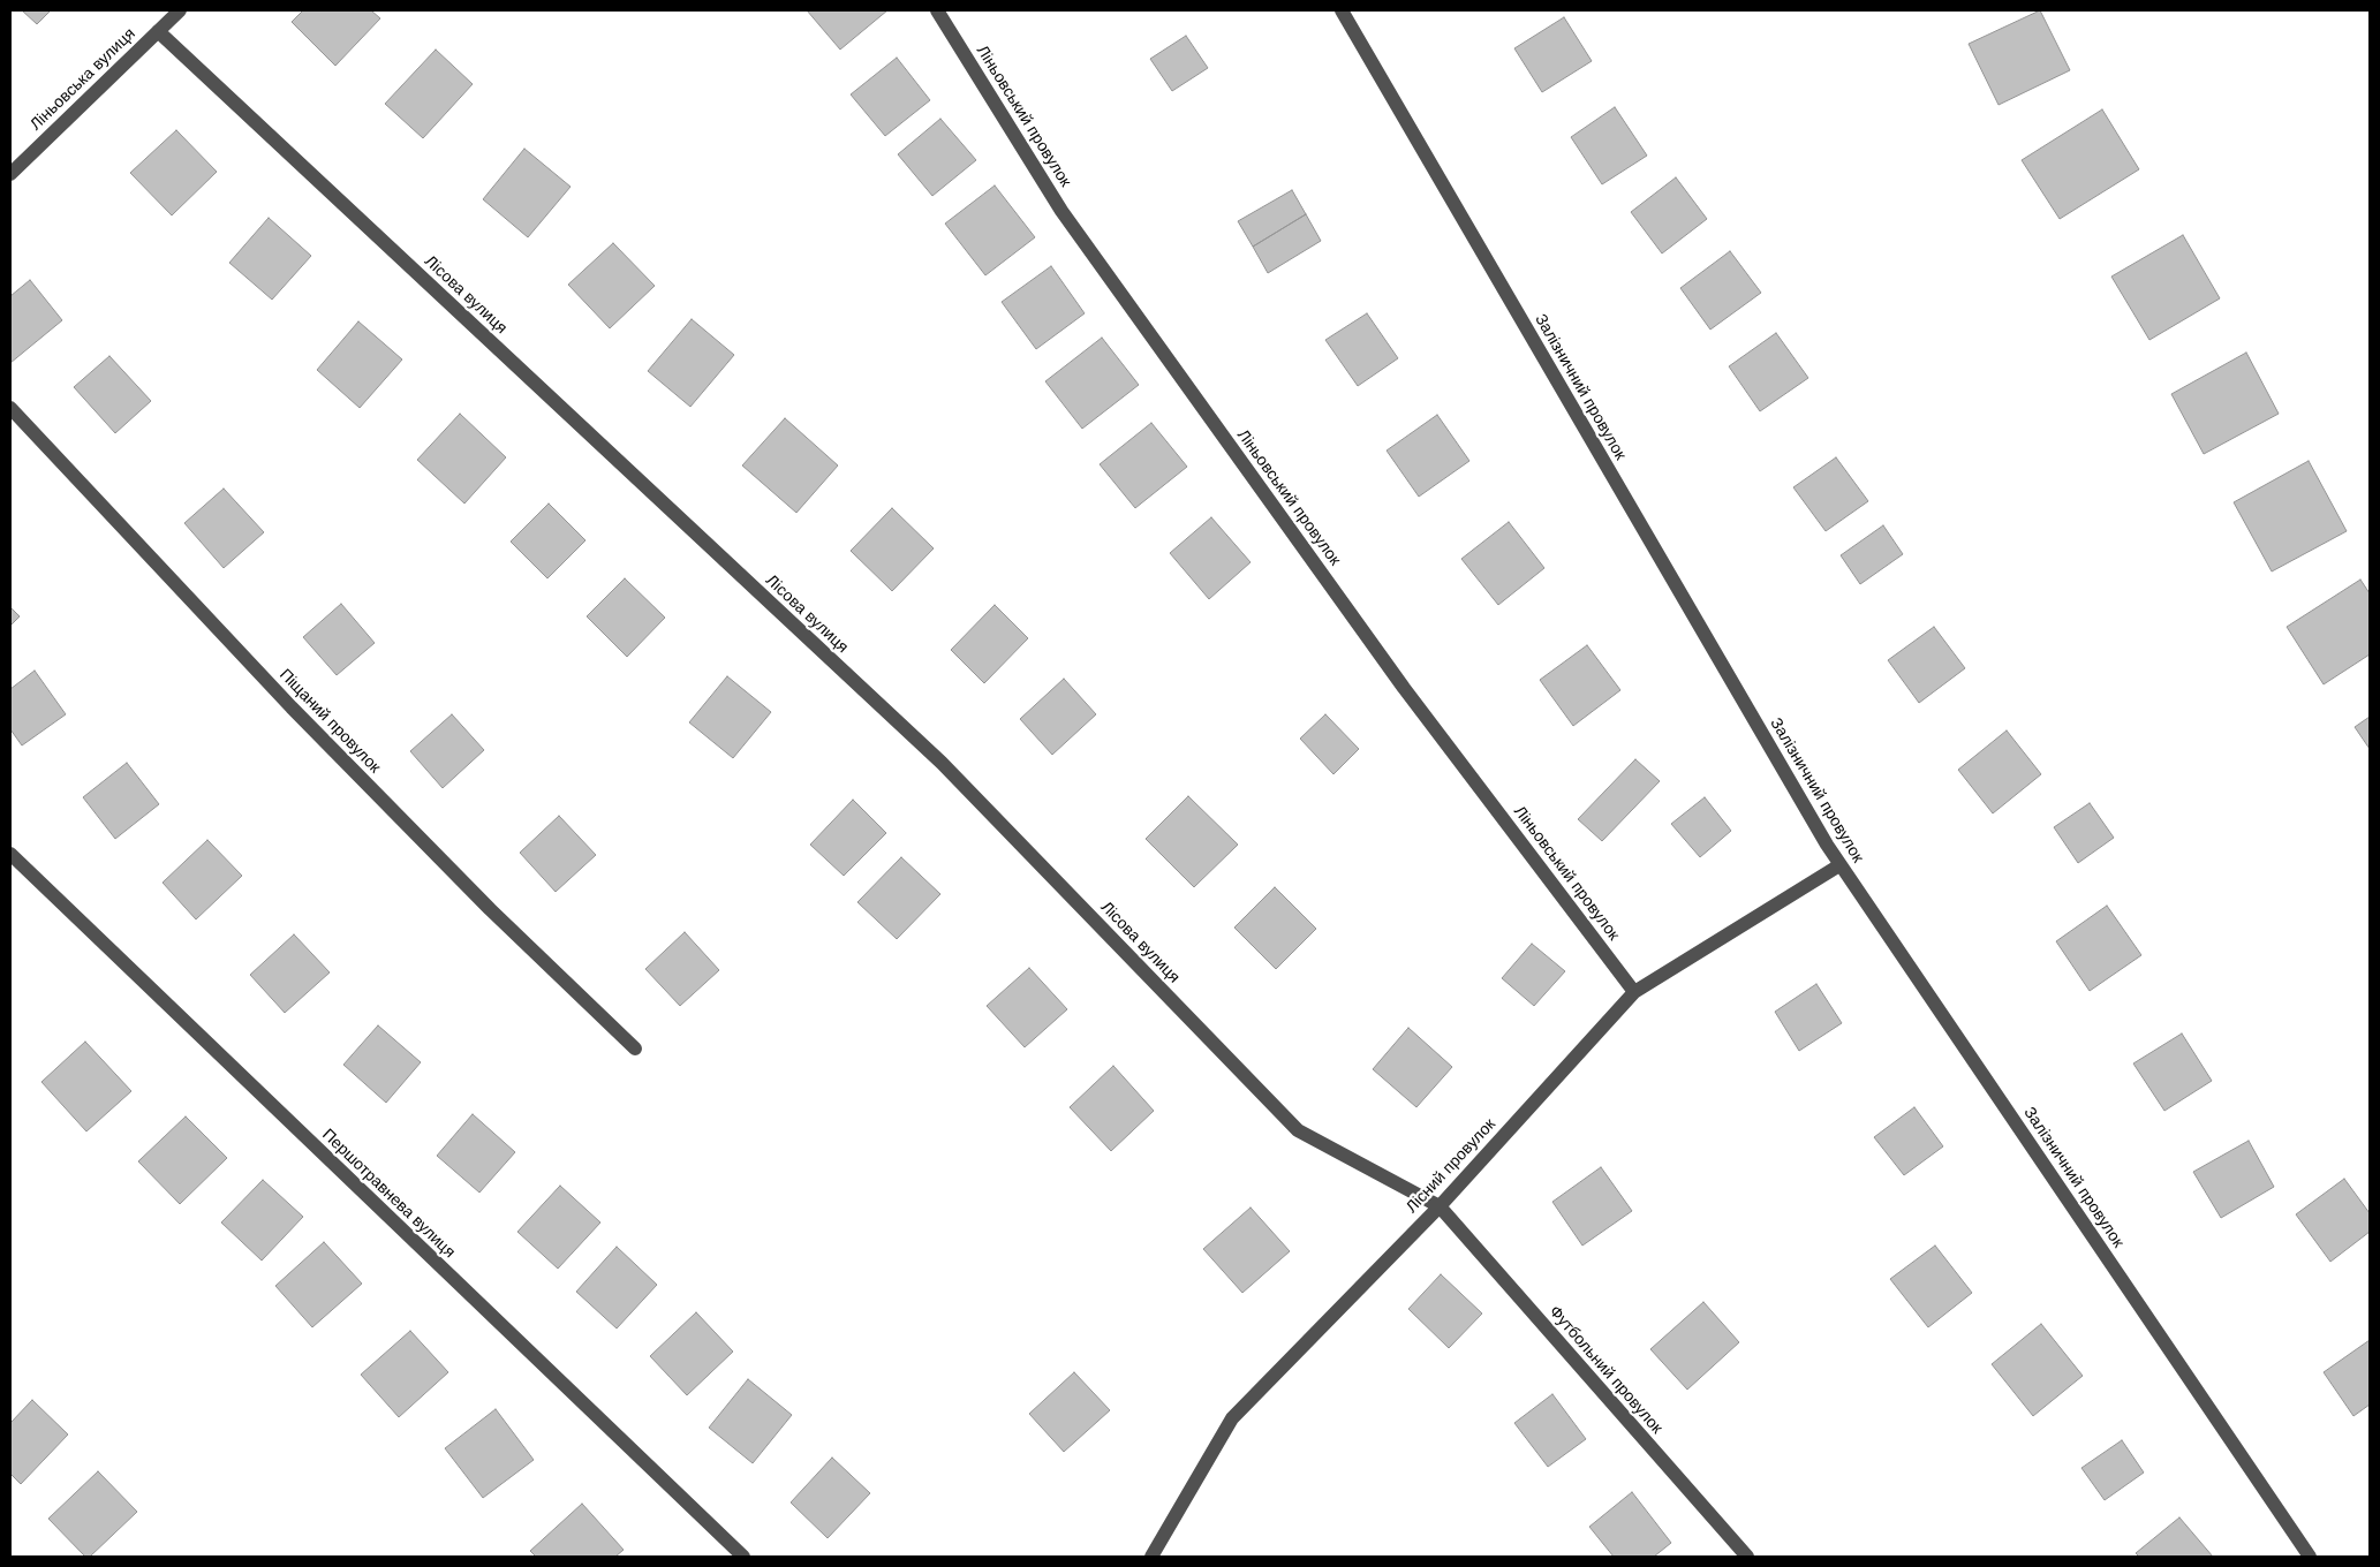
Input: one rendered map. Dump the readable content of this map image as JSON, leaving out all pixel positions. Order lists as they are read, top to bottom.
{
  "streets": {
    "street": [
      "Ліньовська вулиця",
      "Ліньовський провулок",
      "Лісова вулиця",
      "Залізничний провулок",
      "Піщаний провулок",
      "Лісний провулок",
      "Першотравнева вулиця",
      "Футбольний провулок"
    ]
  },
  "crossings": [
    ["Ліньовська вулиця", "Лісова вулиця"],
    ["Ліньовський провулок", "Лісний провулок"],
    ["Лісова вулиця", "Лісний провулок"],
    ["Лісова вулиця", "Футбольний провулок"],
    ["Залізничний провулок", "Лісний провулок"],
    ["Лісний провулок", "Футбольний провулок"]
  ]
}
